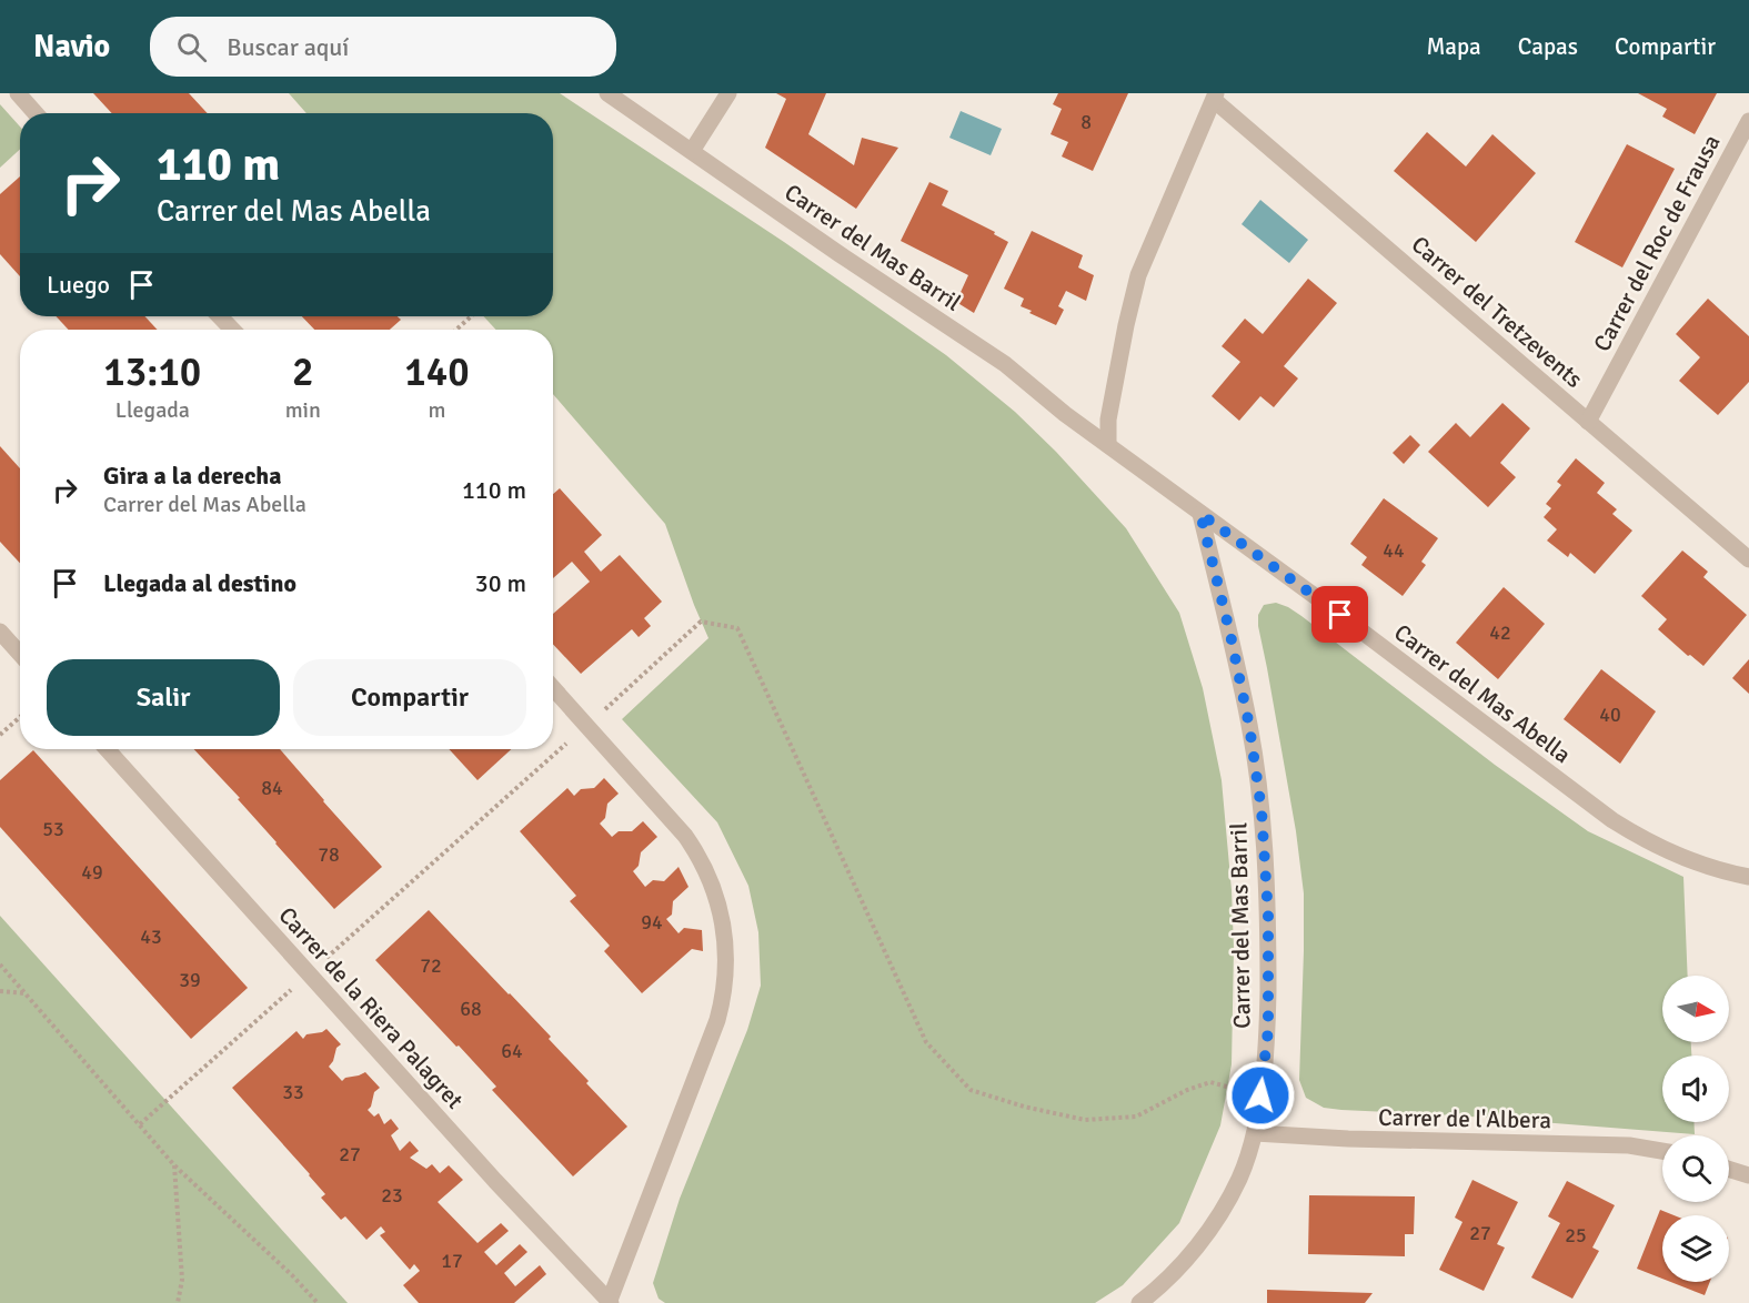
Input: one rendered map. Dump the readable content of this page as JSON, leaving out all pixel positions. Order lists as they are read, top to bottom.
{
  "streets": {
    "street": [
      "Carrer del Roc de Frausa",
      "Carrer del Mas Barril",
      "Carrer del Tretzevents",
      "Carrer del Mas Abella",
      "Carrer de la Riera Palagret",
      "Carrer de l'Albera"
    ]
  },
  "crossings": [
    ["Carrer del Roc de Frausa", "Carrer del Tretzevents"],
    ["Carrer del Mas Barril", "Carrer del Mas Abella"],
    ["Carrer del Mas Barril", "Carrer de l'Albera"]
  ],
  "house_numbers": [
    "8",
    "44",
    "42",
    "40",
    "84",
    "53",
    "78",
    "49",
    "94",
    "43",
    "72",
    "39",
    "68",
    "64",
    "33",
    "27",
    "23",
    "27",
    "25",
    "17"
  ],
  "north": "right",
  "page": {
    "header": "Navio",
    "search": "Buscar aquí",
    "nav": ["Mapa", "Capas", "Compartir"],
    "turn": ["110 m", "Carrer del Mas Abella"],
    "then": "Luego",
    "eta": [
      "13:10",
      "Llegada",
      "2",
      "min",
      "140",
      "m"
    ],
    "list": [
      {
        "name": "Gira a la derecha",
        "note": "Carrer del Mas Abella",
        "value": "110 m"
      },
      {
        "name": "Llegada al destino",
        "value": "30 m"
      }
    ],
    "buttons": ["Salir", "Compartir"]
  }
}
